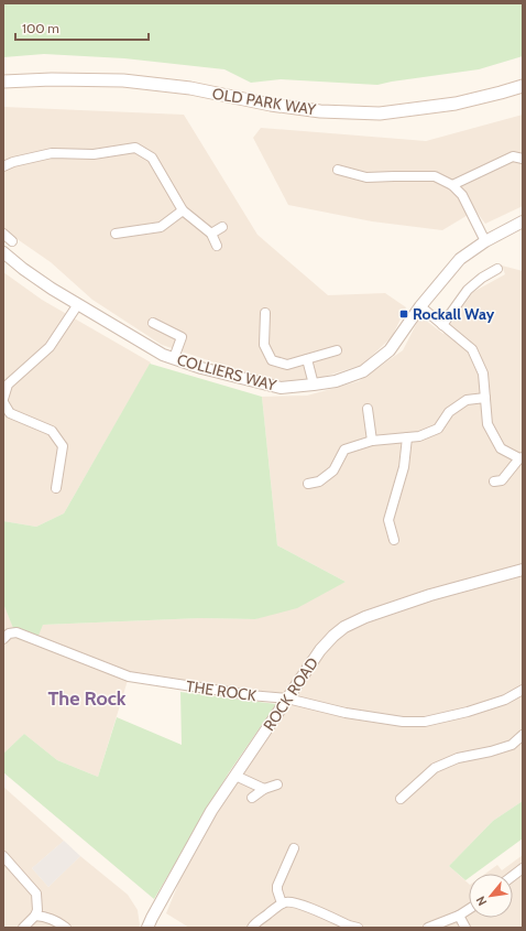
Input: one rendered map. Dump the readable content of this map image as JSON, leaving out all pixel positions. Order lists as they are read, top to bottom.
{
  "streets": {
    "main road": ["OLD PARK WAY"],
    "street": ["COLLIERS WAY", "THE ROCK", "ROCK ROAD"]
  },
  "crossings": [
    ["THE ROCK", "ROCK ROAD"]
  ],
  "districts": ["The Rock"],
  "places": {
    "transit": ["Rockall Way"]
  },
  "scale_bar": "100 m",
  "north": "bottom left"
}
